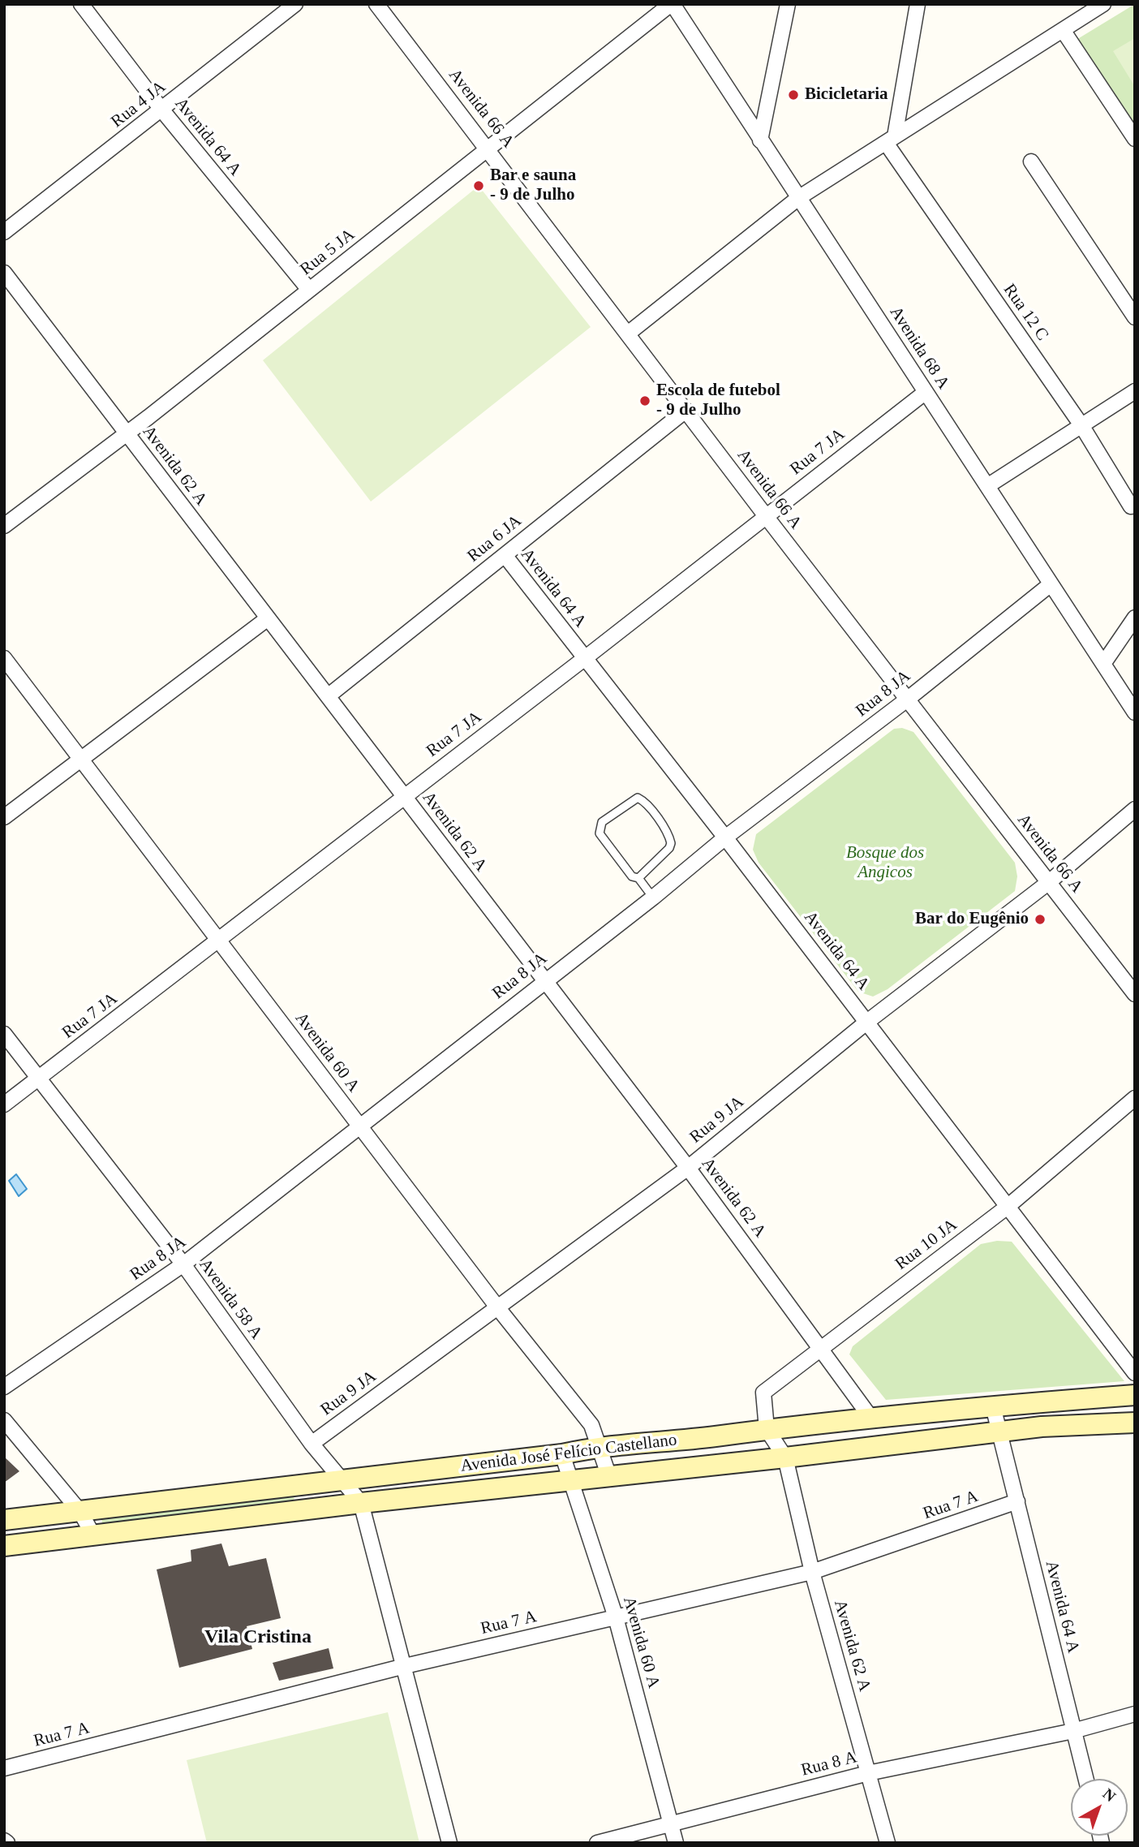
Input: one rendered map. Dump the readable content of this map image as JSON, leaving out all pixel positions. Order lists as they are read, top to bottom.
{
  "streets": {
    "main road": ["Avenida José Felício Castellano"],
    "street": [
      "Rua 4 JA",
      "Avenida 66 A",
      "Avenida 64 A",
      "Rua 5 JA",
      "Rua 12 C",
      "Avenida 68 A",
      "Rua 7 JA",
      "Avenida 62 A",
      "Rua 6 JA",
      "Rua 8 JA",
      "Avenida 60 A",
      "Rua 9 JA",
      "Rua 10 JA",
      "Avenida 58 A",
      "Rua 7 A",
      "Rua 8 A"
    ]
  },
  "crossings": [
    ["Rua 4 JA", "Avenida 64 A"],
    ["Avenida 66 A", "Rua 5 JA"],
    ["Avenida 66 A", "Rua 7 JA"],
    ["Avenida 66 A", "Rua 6 JA"],
    ["Avenida 66 A", "Rua 8 JA"],
    ["Avenida 66 A", "Rua 9 JA"],
    ["Avenida 64 A", "Rua 5 JA"],
    ["Avenida 64 A", "Rua 7 JA"],
    ["Avenida 64 A", "Rua 6 JA"],
    ["Avenida 64 A", "Rua 8 JA"],
    ["Avenida 64 A", "Rua 9 JA"],
    ["Avenida 64 A", "Rua 10 JA"],
    ["Avenida 64 A", "Avenida José Felício Castellano"],
    ["Avenida 64 A", "Rua 7 A"],
    ["Avenida 64 A", "Rua 8 A"],
    ["Rua 5 JA", "Avenida 68 A"],
    ["Rua 5 JA", "Avenida 62 A"],
    ["Avenida 68 A", "Rua 7 JA"],
    ["Avenida 68 A", "Rua 8 JA"],
    ["Rua 7 JA", "Avenida 62 A"],
    ["Rua 7 JA", "Avenida 60 A"],
    ["Rua 7 JA", "Avenida 58 A"],
    ["Avenida 62 A", "Rua 6 JA"],
    ["Avenida 62 A", "Rua 8 JA"],
    ["Avenida 62 A", "Rua 9 JA"],
    ["Avenida 62 A", "Rua 10 JA"],
    ["Avenida 62 A", "Avenida José Felício Castellano"],
    ["Avenida 62 A", "Rua 7 A"],
    ["Avenida 62 A", "Rua 8 A"],
    ["Rua 8 JA", "Avenida 60 A"],
    ["Rua 8 JA", "Avenida 58 A"],
    ["Avenida 60 A", "Rua 9 JA"],
    ["Avenida 60 A", "Avenida José Felício Castellano"],
    ["Avenida 60 A", "Rua 7 A"],
    ["Avenida 60 A", "Rua 8 A"],
    ["Rua 9 JA", "Avenida 58 A"],
    ["Rua 10 JA", "Avenida José Felício Castellano"],
    ["Avenida 58 A", "Avenida José Felício Castellano"]
  ],
  "districts": ["Vila Cristina"],
  "parks": ["Bosque dos Angicos"],
  "places": [
    "Bicicletaria",
    "Bar e sauna - 9 de Julho",
    "Escola de futebol - 9 de Julho",
    "Bar do Eugênio"
  ],
  "north": "top right"
}
